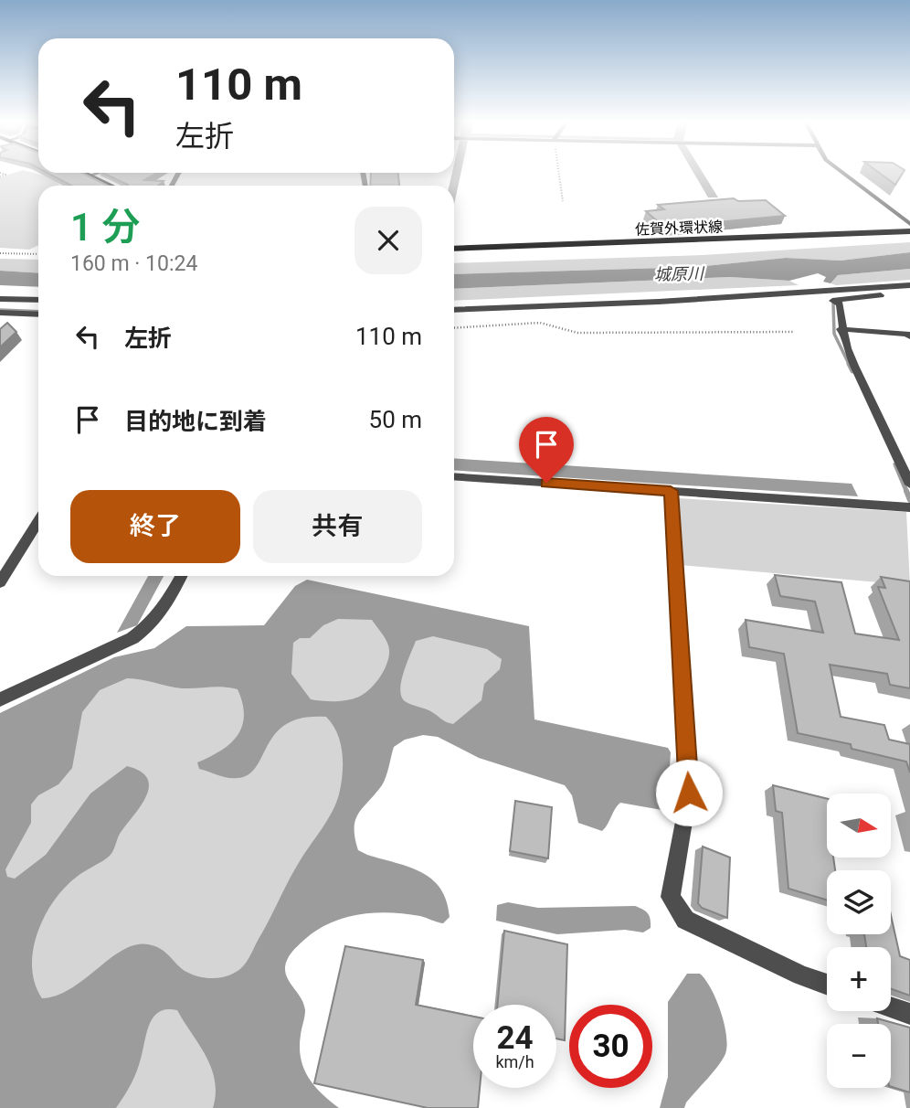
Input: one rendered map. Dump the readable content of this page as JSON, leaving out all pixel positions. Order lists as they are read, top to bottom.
{
  "streets": {
    "main road": ["佐賀外環状線"]
  },
  "water": ["城原川"],
  "north": "right",
  "page": {
    "turn": ["110 m", "左折"],
    "heading": ["1 分", "160 m · 10:24"],
    "list": [
      {
        "name": "左折",
        "value": "110 m"
      },
      {
        "name": "目的地に到着",
        "value": "50 m"
      }
    ],
    "buttons": ["終了", "共有"],
    "map_buttons": ["+", "−"],
    "speed": "24 km/h",
    "limit": "30"
  }
}
